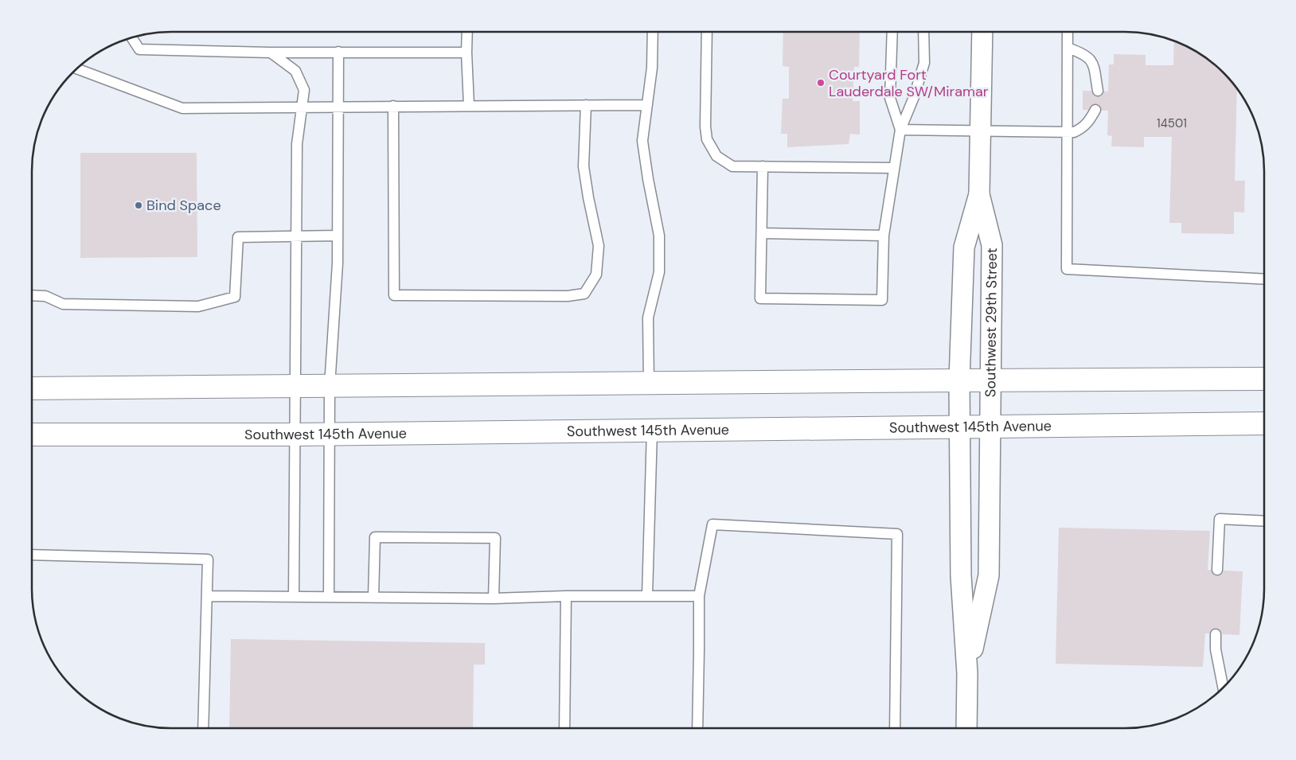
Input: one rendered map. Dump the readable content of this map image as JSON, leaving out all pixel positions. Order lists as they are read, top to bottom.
{
  "streets": {
    "street": ["Southwest 29th Street", "Southwest 145th Avenue"]
  },
  "crossings": [
    ["Southwest 29th Street", "Southwest 145th Avenue"]
  ],
  "places": ["Courtyard Fort Lauderdale SW/Miramar", "Bind Space"],
  "house_numbers": ["14501"]
}
